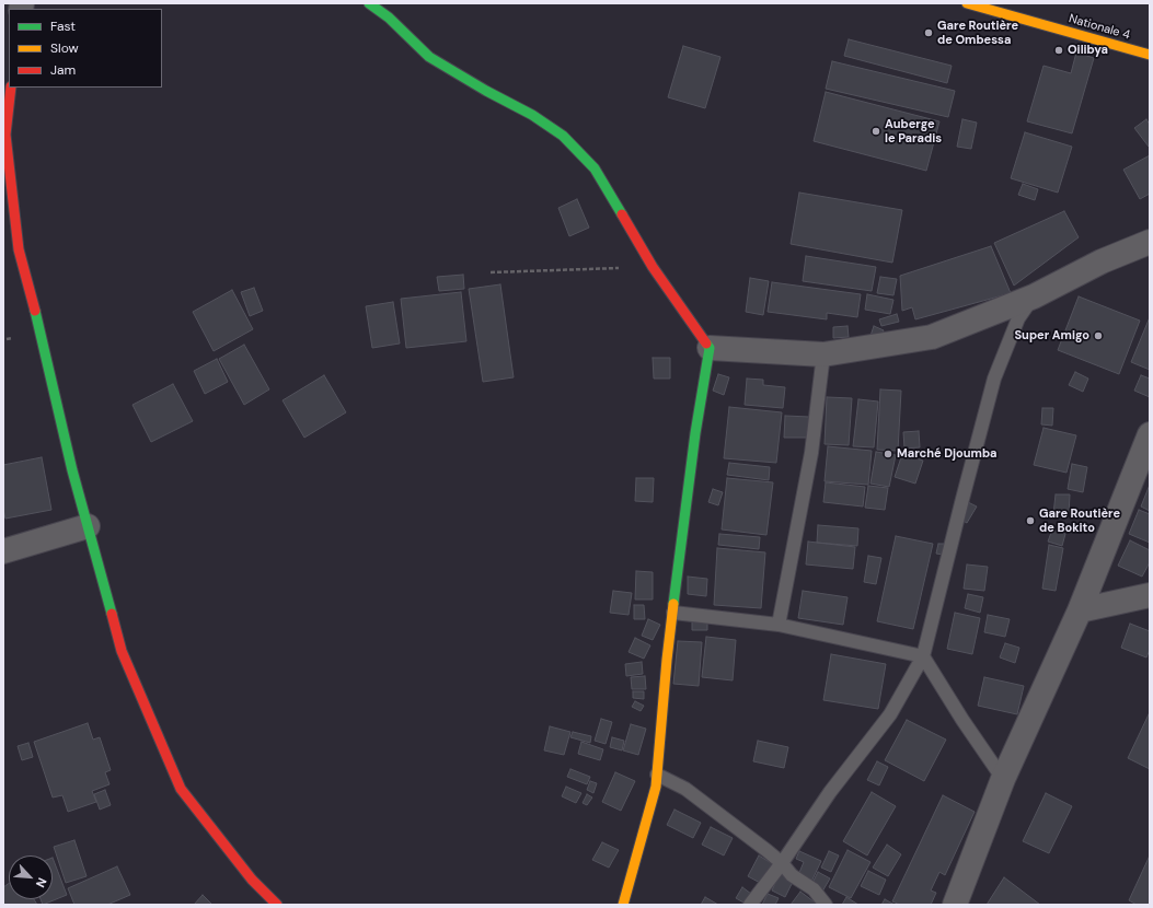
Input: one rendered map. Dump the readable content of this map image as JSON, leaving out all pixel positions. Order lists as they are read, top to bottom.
{
  "streets": {
    "main road": ["Nationale 4"]
  },
  "places": [
    "Gare Routière de Ombessa",
    "Oilibya",
    "Auberge le Paradis",
    "Super Amigo",
    "Marché Djoumba",
    "Gare Routière de Bokito"
  ],
  "legend": ["Fast", "Slow", "Jam"],
  "north": "bottom right"
}
